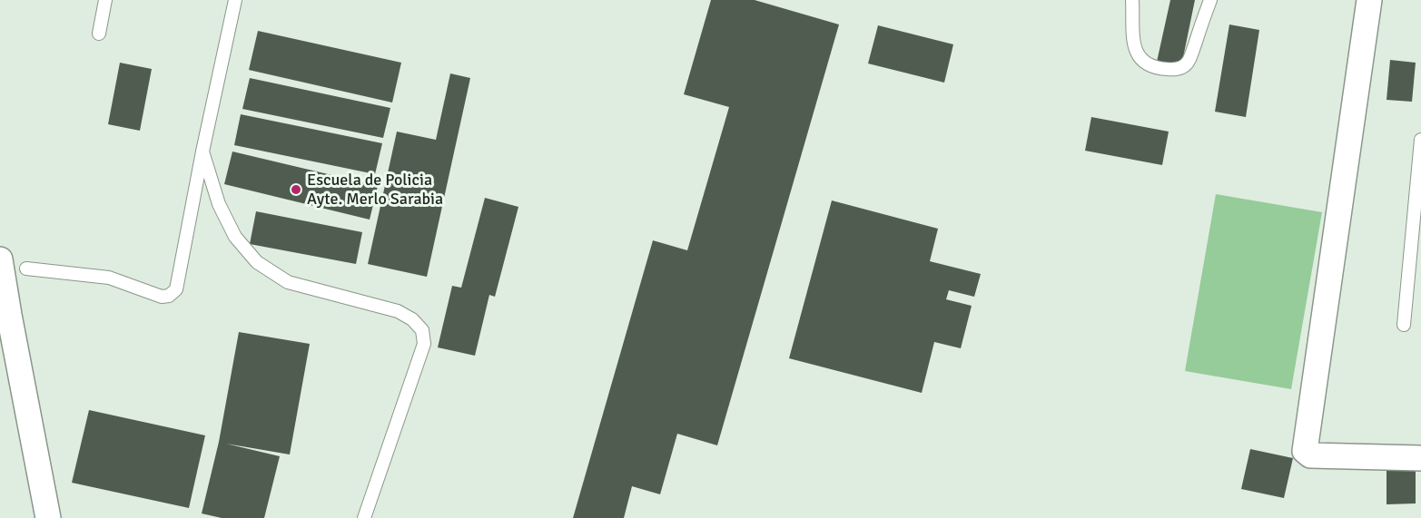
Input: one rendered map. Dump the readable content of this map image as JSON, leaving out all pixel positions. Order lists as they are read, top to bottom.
{
  "places": ["Escuela de Policia Ayte. Merlo Sarabia"]
}
